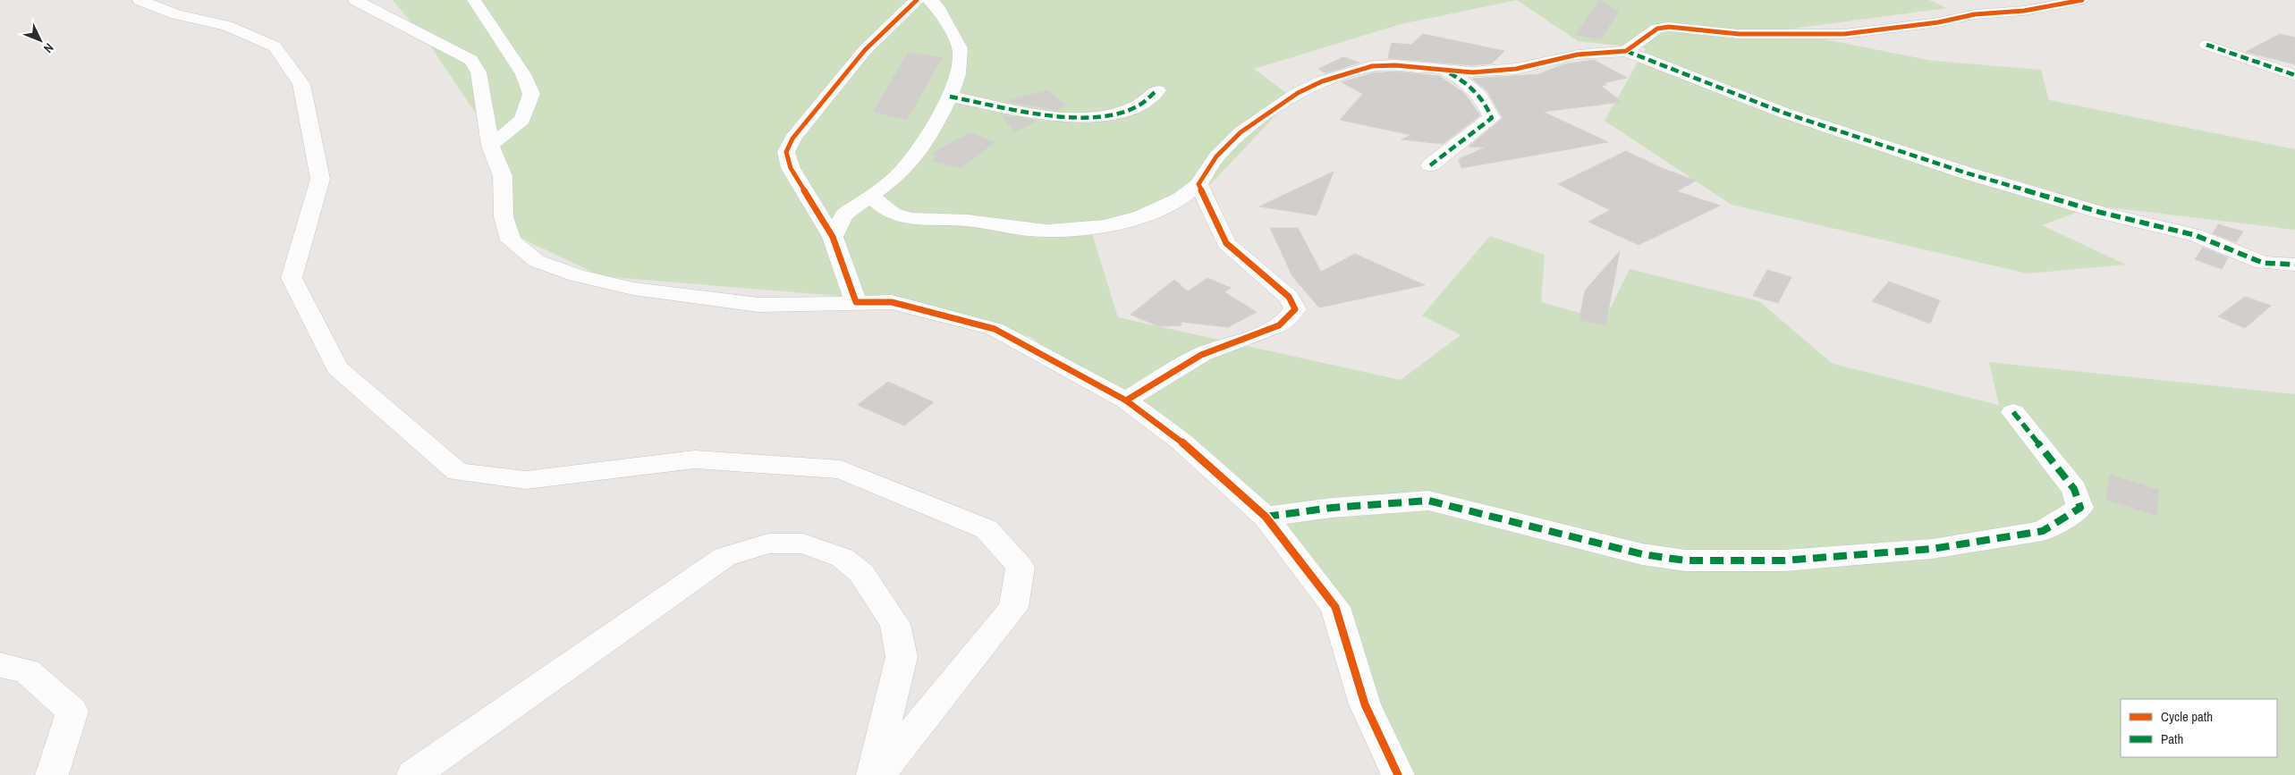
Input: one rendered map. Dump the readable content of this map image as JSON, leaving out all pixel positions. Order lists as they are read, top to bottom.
{
  "legend": ["Cycle path", "Path"],
  "north": "bottom right"
}
